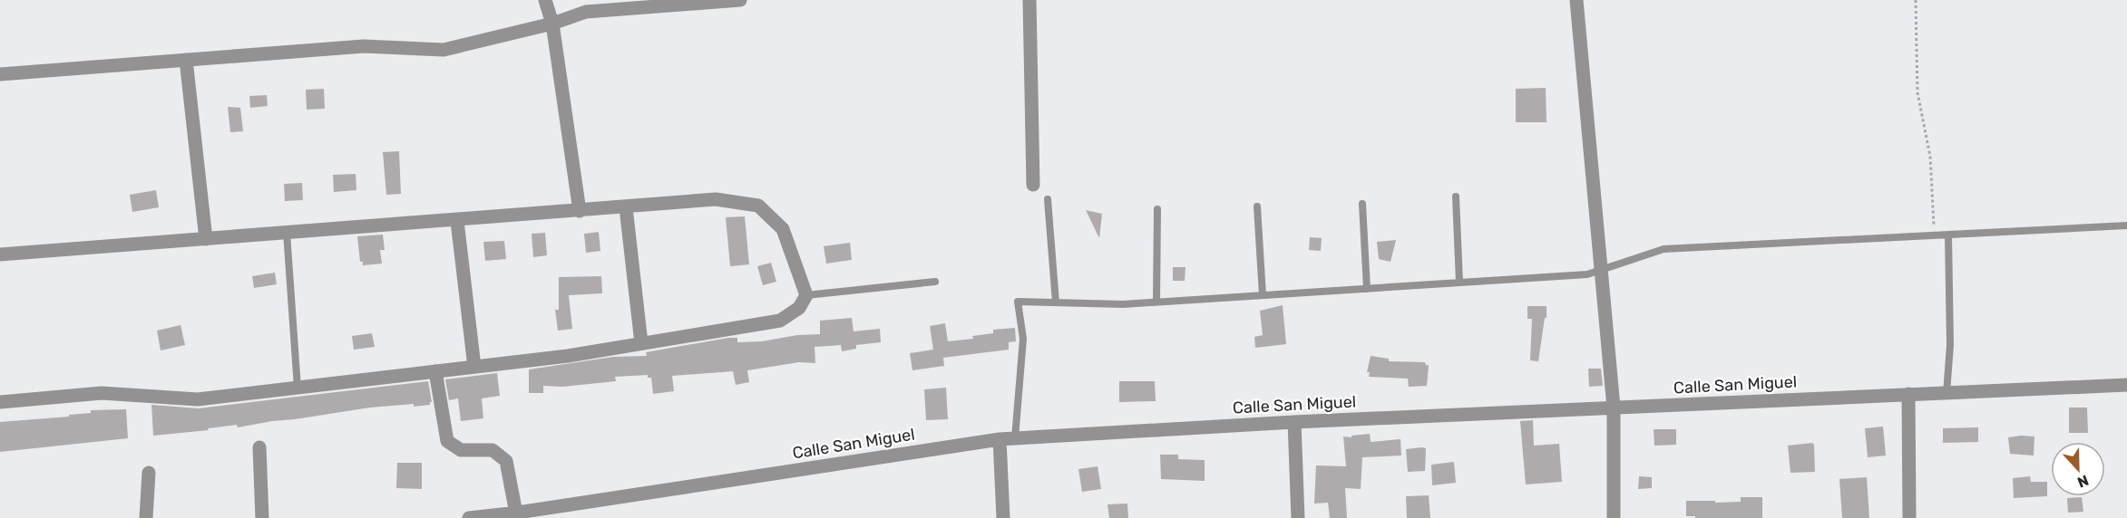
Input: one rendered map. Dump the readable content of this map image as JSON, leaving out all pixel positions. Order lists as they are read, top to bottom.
{
  "streets": {
    "street": ["Calle San Miguel"]
  },
  "north": "bottom"
}
